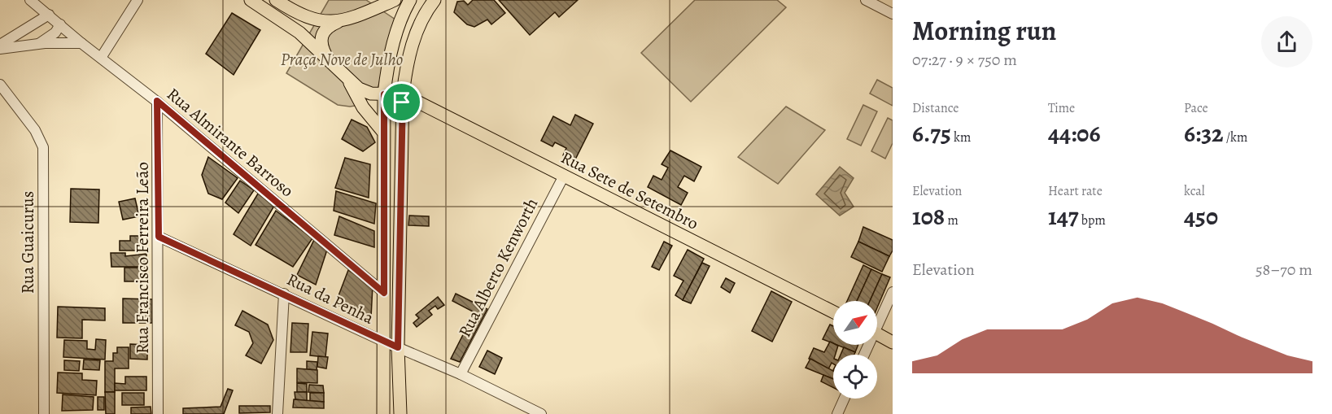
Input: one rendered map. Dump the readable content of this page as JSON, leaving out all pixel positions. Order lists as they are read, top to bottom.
{
  "streets": {
    "main road": ["Rua Sete de Setembro"],
    "street": [
      "Rua Almirante Barroso",
      "Rua Guaicurus",
      "Rua Francisco Ferreira Leão",
      "Rua Alberto Kenworth",
      "Rua da Penha"
    ]
  },
  "crossings": [
    ["Rua Almirante Barroso", "Rua Francisco Ferreira Leão"],
    ["Rua Sete de Setembro", "Rua Alberto Kenworth"],
    ["Rua Francisco Ferreira Leão", "Rua da Penha"],
    ["Rua Alberto Kenworth", "Rua da Penha"]
  ],
  "parks": ["Praça Nove de Julho"],
  "north": "top right",
  "page": {
    "heading": ["Morning run", "07:27 · 9 × 750 m"],
    "stats": [
      ["Distance", "6.75 km"],
      ["Time", "44:06"],
      ["Pace", "6:32 /km"],
      ["Elevation", "108 m"],
      ["Heart rate", "147 bpm"],
      ["kcal", "450"]
    ],
    "chart": ["Elevation", "58–70 m"]
  }
}
